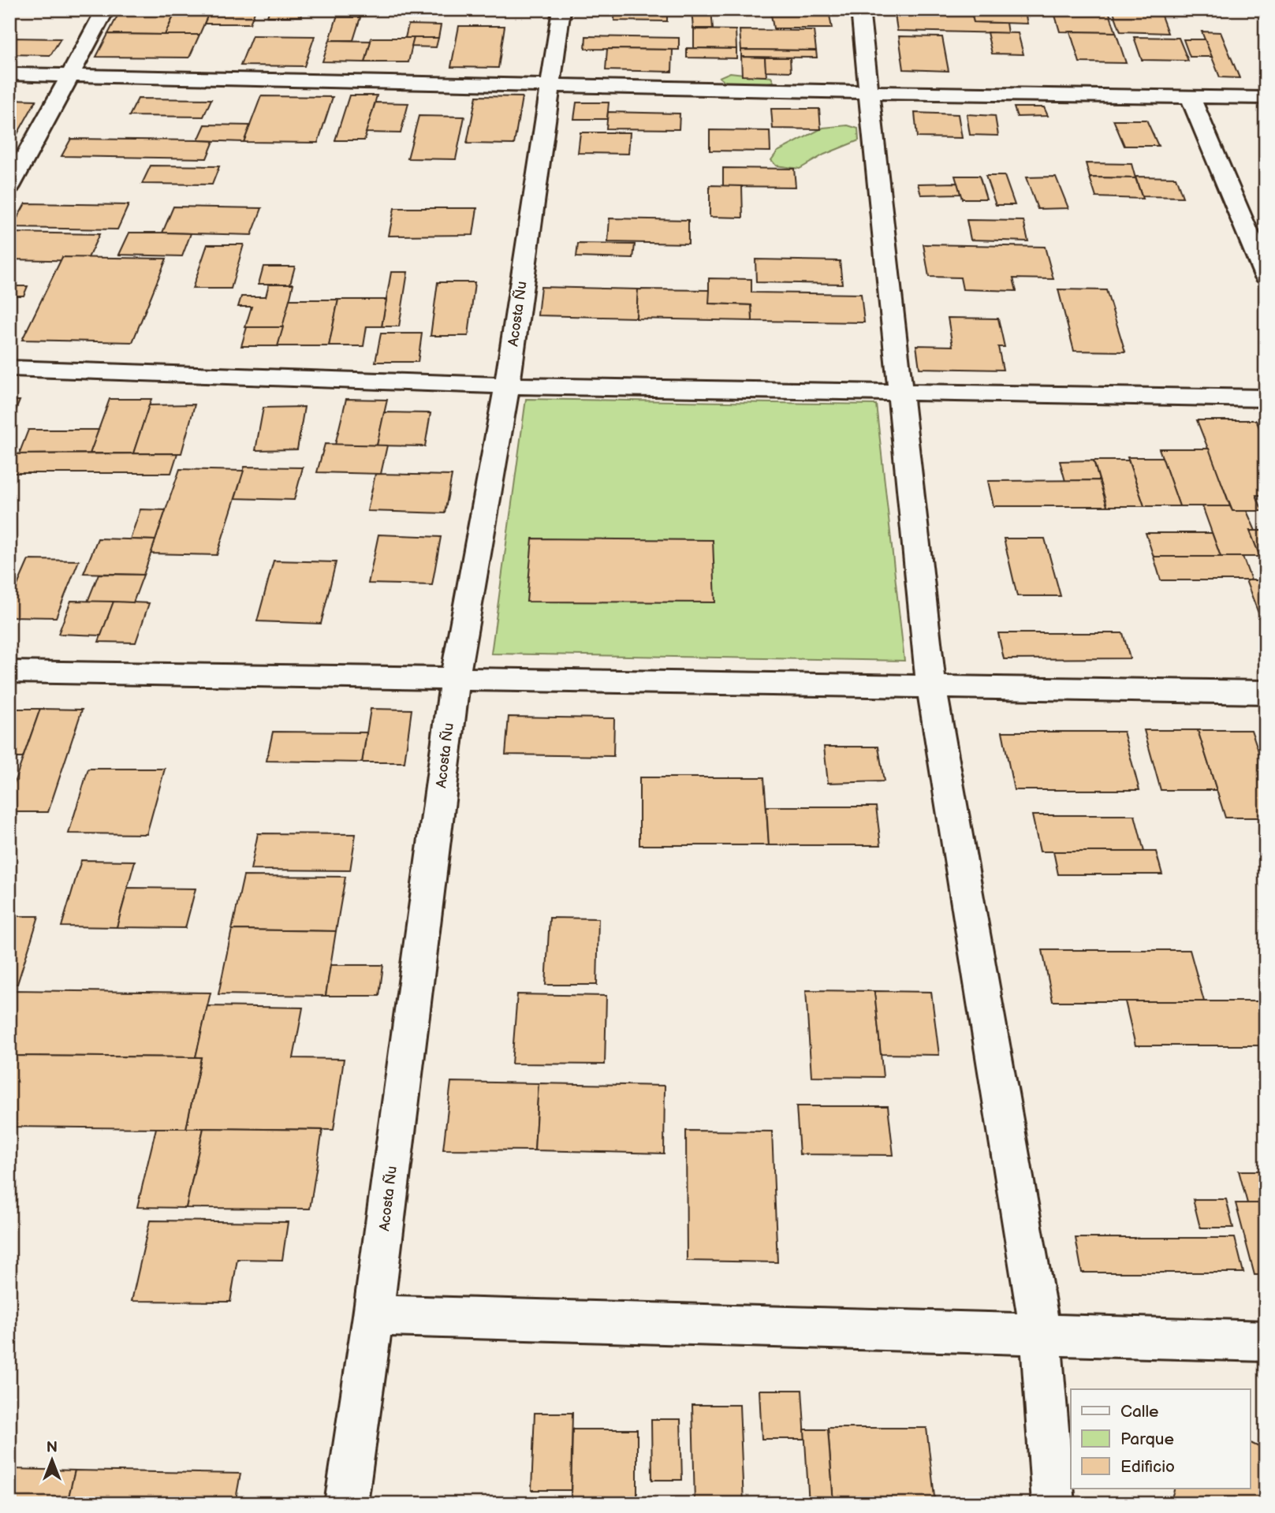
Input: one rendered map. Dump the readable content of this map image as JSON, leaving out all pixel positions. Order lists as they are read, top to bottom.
{
  "streets": {
    "street": ["Acosta Ñu"]
  },
  "legend": ["Calle", "Parque", "Edificio"],
  "north": "top"
}
